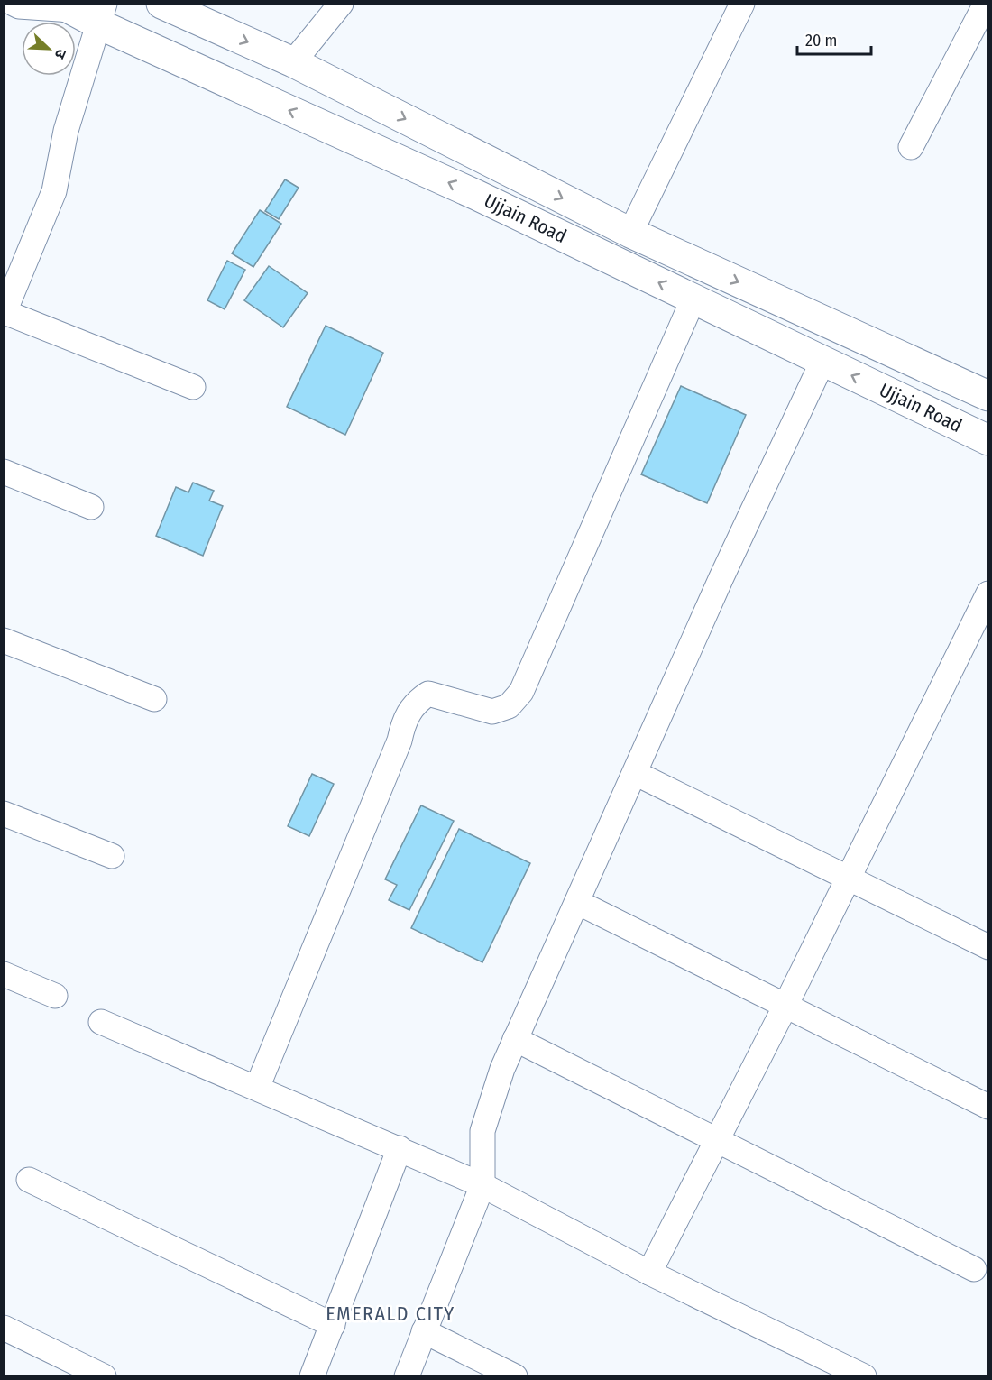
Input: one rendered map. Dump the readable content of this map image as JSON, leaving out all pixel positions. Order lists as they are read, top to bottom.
{
  "streets": {
    "main road": ["Ujjain Road"]
  },
  "districts": ["EMERALD CITY"],
  "scale_bar": "20 m",
  "north": "bottom right"
}
